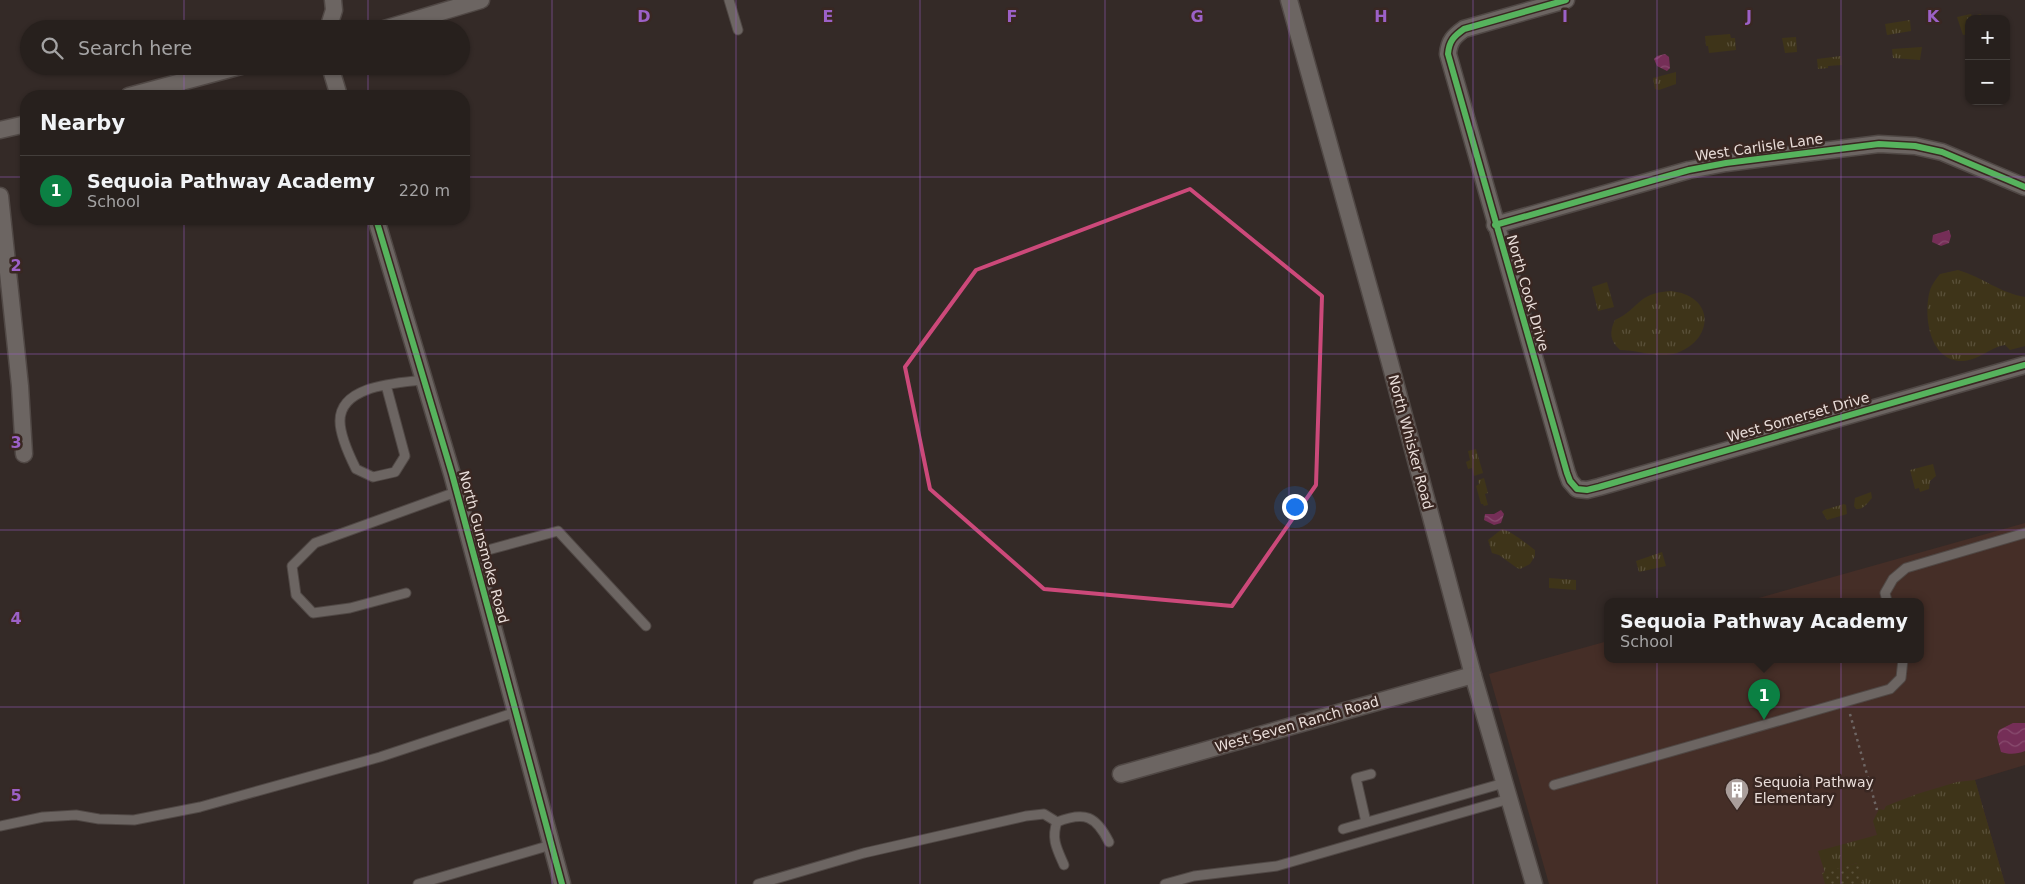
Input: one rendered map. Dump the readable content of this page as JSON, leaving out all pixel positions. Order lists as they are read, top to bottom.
{
  "streets": {
    "street": [
      "West Carlisle Lane",
      "North Cook Drive",
      "West Somerset Drive",
      "North Whisker Road",
      "North Gunsmoke Road",
      "West Seven Ranch Road"
    ]
  },
  "crossings": [
    ["West Carlisle Lane", "North Cook Drive"],
    ["North Cook Drive", "West Somerset Drive"],
    ["North Whisker Road", "West Seven Ranch Road"]
  ],
  "places": {
    "building": ["Sequoia Pathway Elementary"]
  },
  "page": {
    "map_buttons": ["+", "−"],
    "search": "Search here",
    "heading": "Nearby",
    "list": [
      {
        "mark": "1",
        "name": "Sequoia Pathway Academy",
        "note": "School",
        "value": "220 m"
      }
    ],
    "popup": ["Sequoia Pathway Academy", "School"],
    "pins": "1"
  },
  "grid": {
    "columns": [
      "D",
      "E",
      "F",
      "G",
      "H",
      "I",
      "J",
      "K"
    ],
    "rows": [
      "2",
      "3",
      "4",
      "5"
    ]
  }
}
